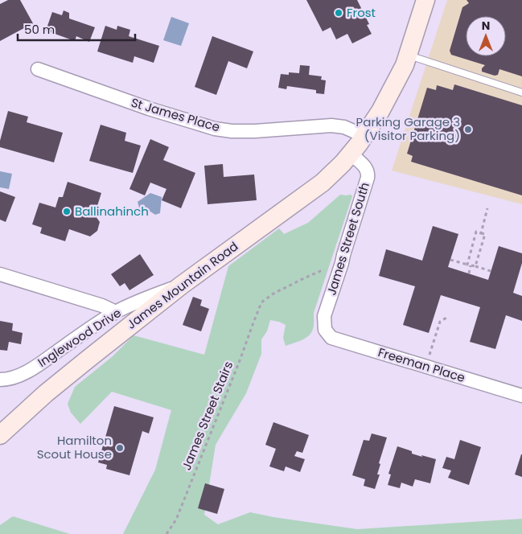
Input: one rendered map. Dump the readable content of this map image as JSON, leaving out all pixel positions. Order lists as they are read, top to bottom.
{
  "streets": {
    "main road": ["James Mountain Road"],
    "street": [
      "St James Place",
      "James Street South",
      "Inglewood Drive",
      "Freeman Place"
    ],
    "path": ["James Street Stairs"]
  },
  "crossings": [
    ["St James Place", "James Mountain Road"],
    ["James Street South", "James Mountain Road"],
    ["James Street South", "Freeman Place"],
    ["James Street South", "James Street Stairs"],
    ["James Mountain Road", "Inglewood Drive"]
  ],
  "places": [
    "Frost",
    "Parking Garage 3 (Visitor Parking)",
    "Ballinahinch",
    "Hamilton Scout House"
  ],
  "scale_bar": "50 m",
  "north": "top"
}
